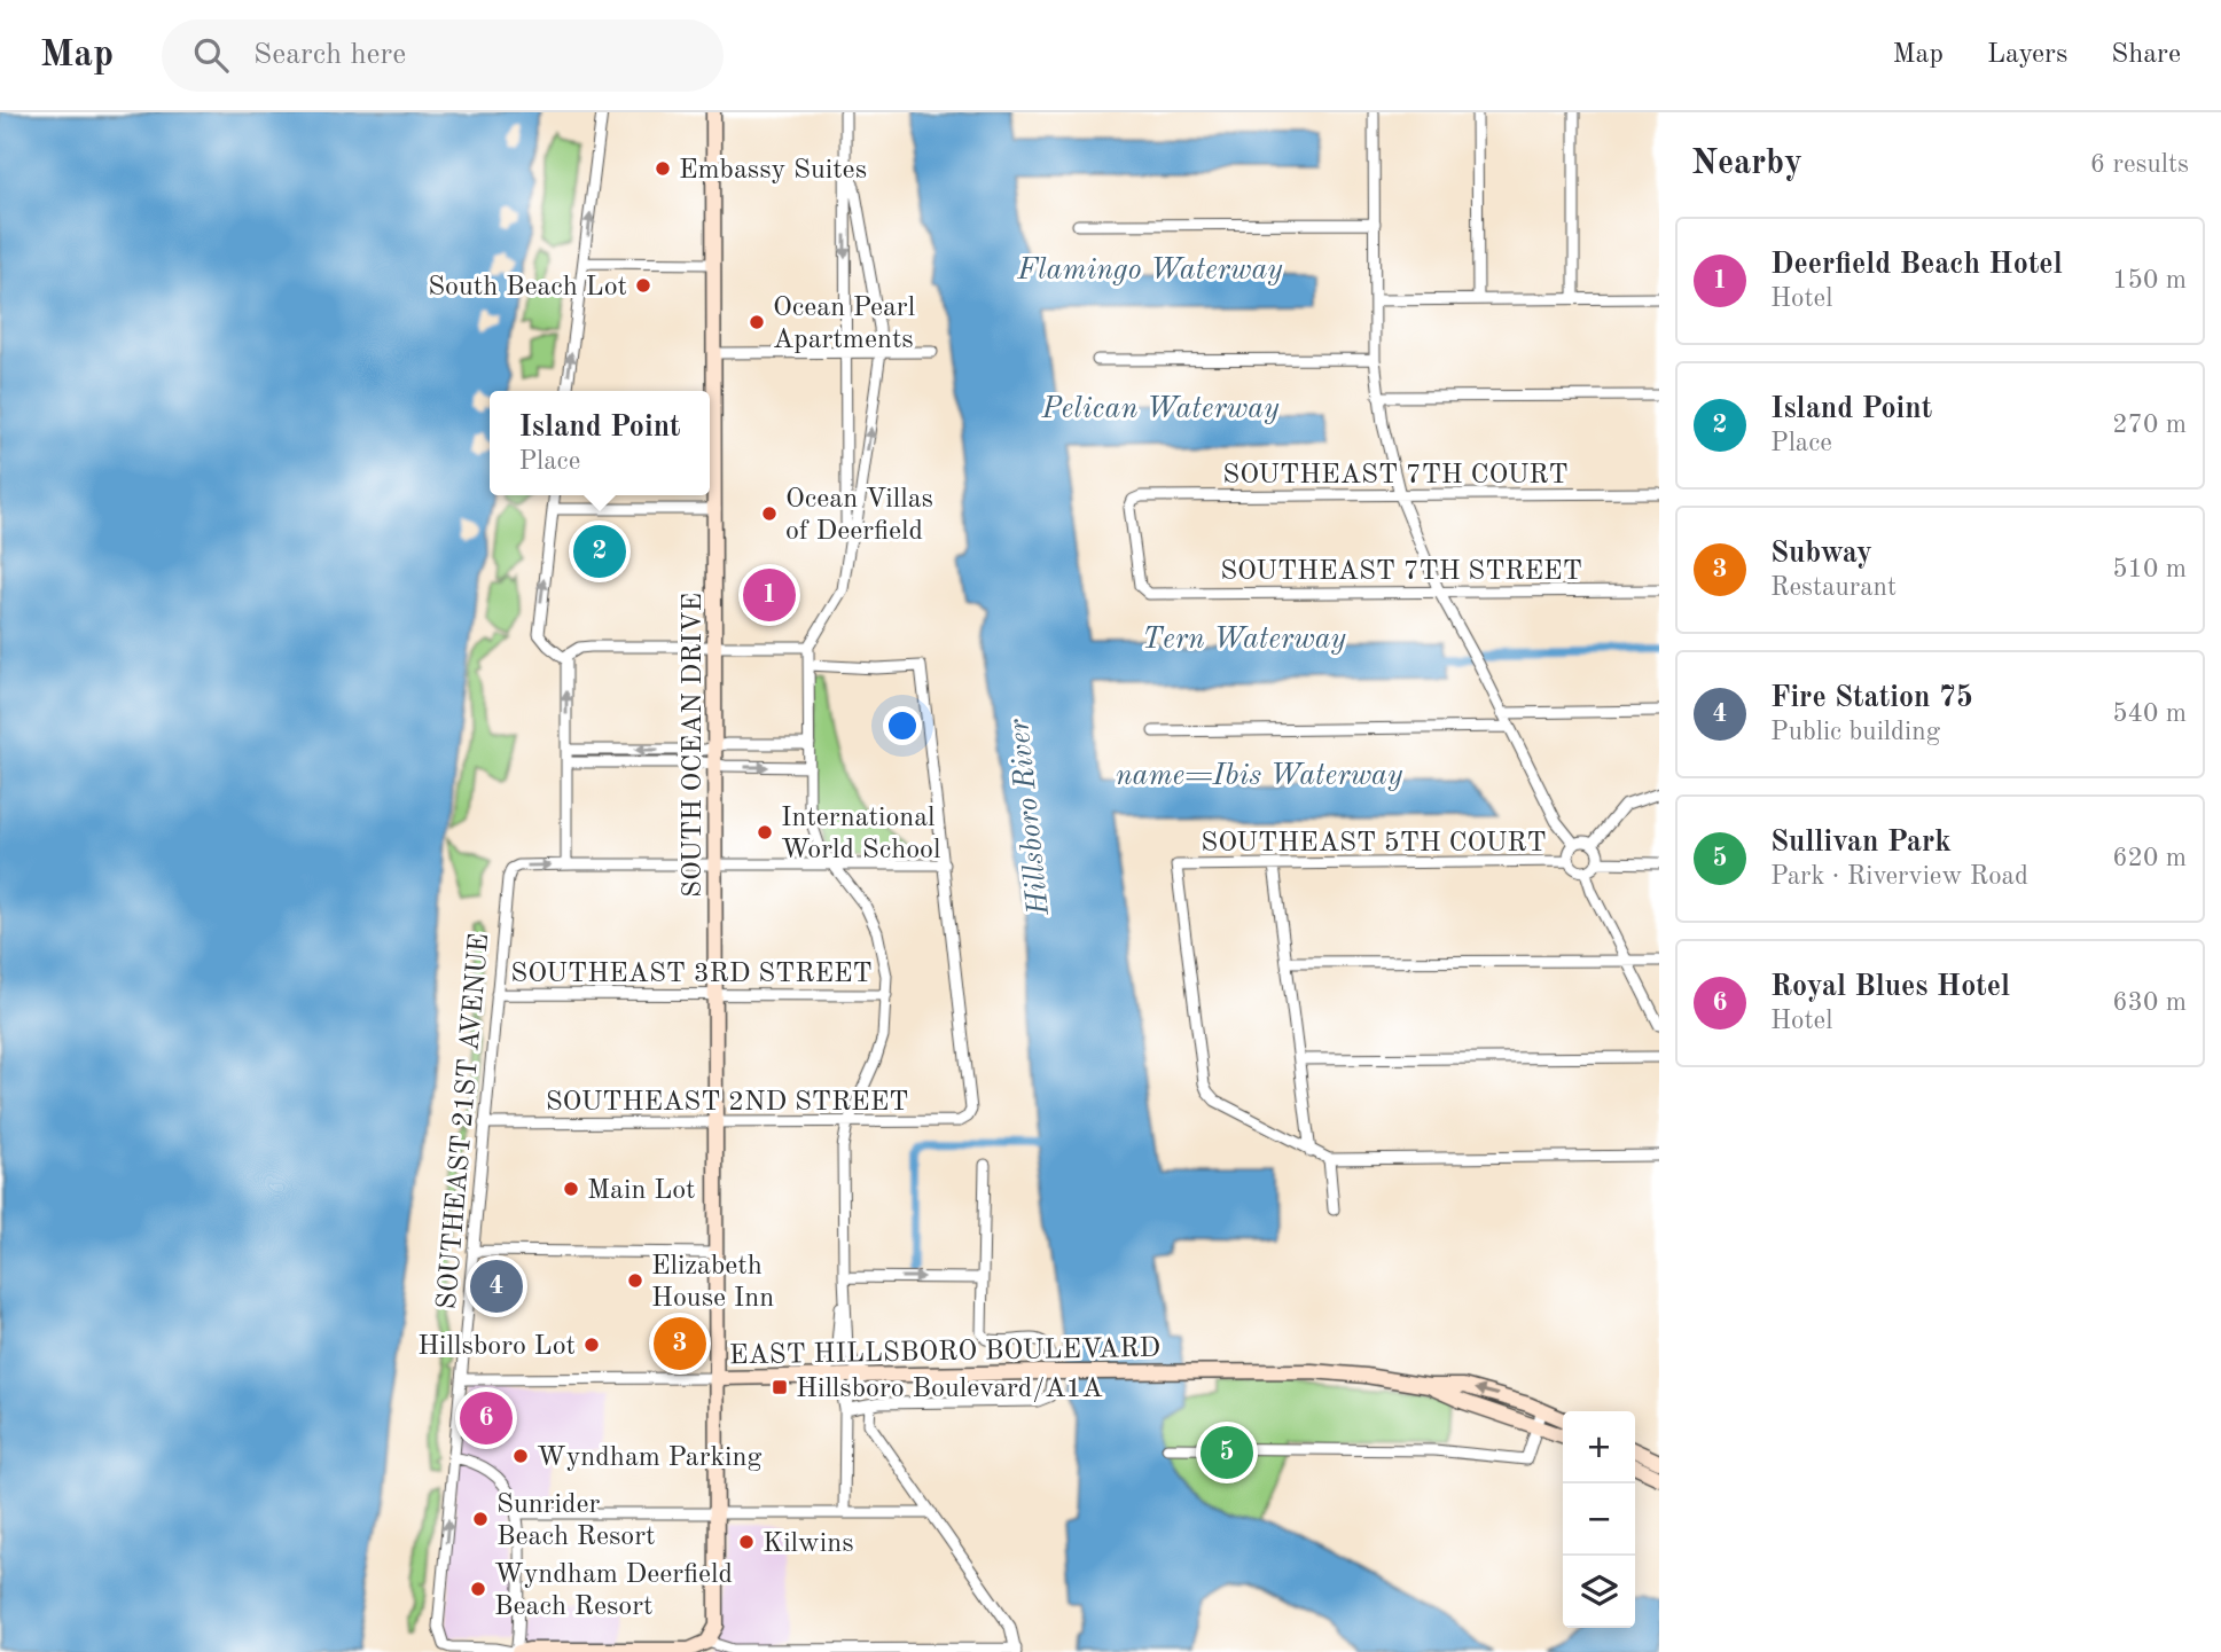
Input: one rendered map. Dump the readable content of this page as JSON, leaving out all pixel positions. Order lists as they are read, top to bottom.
{
  "streets": {
    "main road": ["SOUTH OCEAN DRIVE", "EAST HILLSBORO BOULEVARD"],
    "street": [
      "SOUTHEAST 7TH COURT",
      "SOUTHEAST 7TH STREET",
      "SOUTHEAST 5TH COURT",
      "SOUTHEAST 3RD STREET",
      "SOUTHEAST 2ND STREET",
      "SOUTHEAST 21ST AVENUE"
    ]
  },
  "crossings": [
    ["SOUTHEAST 7TH COURT", "SOUTHEAST 7TH STREET"],
    ["SOUTH OCEAN DRIVE", "SOUTHEAST 3RD STREET"],
    ["SOUTH OCEAN DRIVE", "SOUTHEAST 2ND STREET"],
    ["SOUTH OCEAN DRIVE", "EAST HILLSBORO BOULEVARD"],
    ["SOUTHEAST 3RD STREET", "SOUTHEAST 21ST AVENUE"],
    ["SOUTHEAST 2ND STREET", "SOUTHEAST 21ST AVENUE"],
    ["SOUTHEAST 21ST AVENUE", "EAST HILLSBORO BOULEVARD"]
  ],
  "water": [
    "Flamingo Waterway",
    "Pelican Waterway",
    "Tern Waterway",
    "name=Ibis Waterway",
    "Hillsboro River"
  ],
  "places": {
    "other": [
      "Embassy Suites",
      "South Beach Lot",
      "Ocean Pearl Apartments",
      "Ocean Villas of Deerfield",
      "International World School",
      "Main Lot",
      "Elizabeth House Inn",
      "Hillsboro Lot",
      "Wyndham Parking",
      "Sunrider Beach Resort",
      "Kilwins",
      "Wyndham Deerfield Beach Resort"
    ],
    "transit": ["Hillsboro Boulevard/A1A"]
  },
  "page": {
    "header": "Map",
    "search": "Search here",
    "nav": ["Map", "Layers", "Share"],
    "heading": ["Nearby", "6 results"],
    "list": [
      {
        "mark": "1",
        "name": "Deerfield Beach Hotel",
        "note": "Hotel",
        "value": "150 m"
      },
      {
        "mark": "2",
        "name": "Island Point",
        "note": "Place",
        "value": "270 m"
      },
      {
        "mark": "3",
        "name": "Subway",
        "note": "Restaurant",
        "value": "510 m"
      },
      {
        "mark": "4",
        "name": "Fire Station 75",
        "note": "Public building",
        "value": "540 m"
      },
      {
        "mark": "5",
        "name": "Sullivan Park",
        "note": "Park · Riverview Road",
        "value": "620 m"
      },
      {
        "mark": "6",
        "name": "Royal Blues Hotel",
        "note": "Hotel",
        "value": "630 m"
      }
    ],
    "popup": ["Island Point", "Place"],
    "pins": [
      "2",
      "1",
      "4",
      "3",
      "6",
      "5"
    ],
    "map_buttons": ["+", "−"]
  }
}
